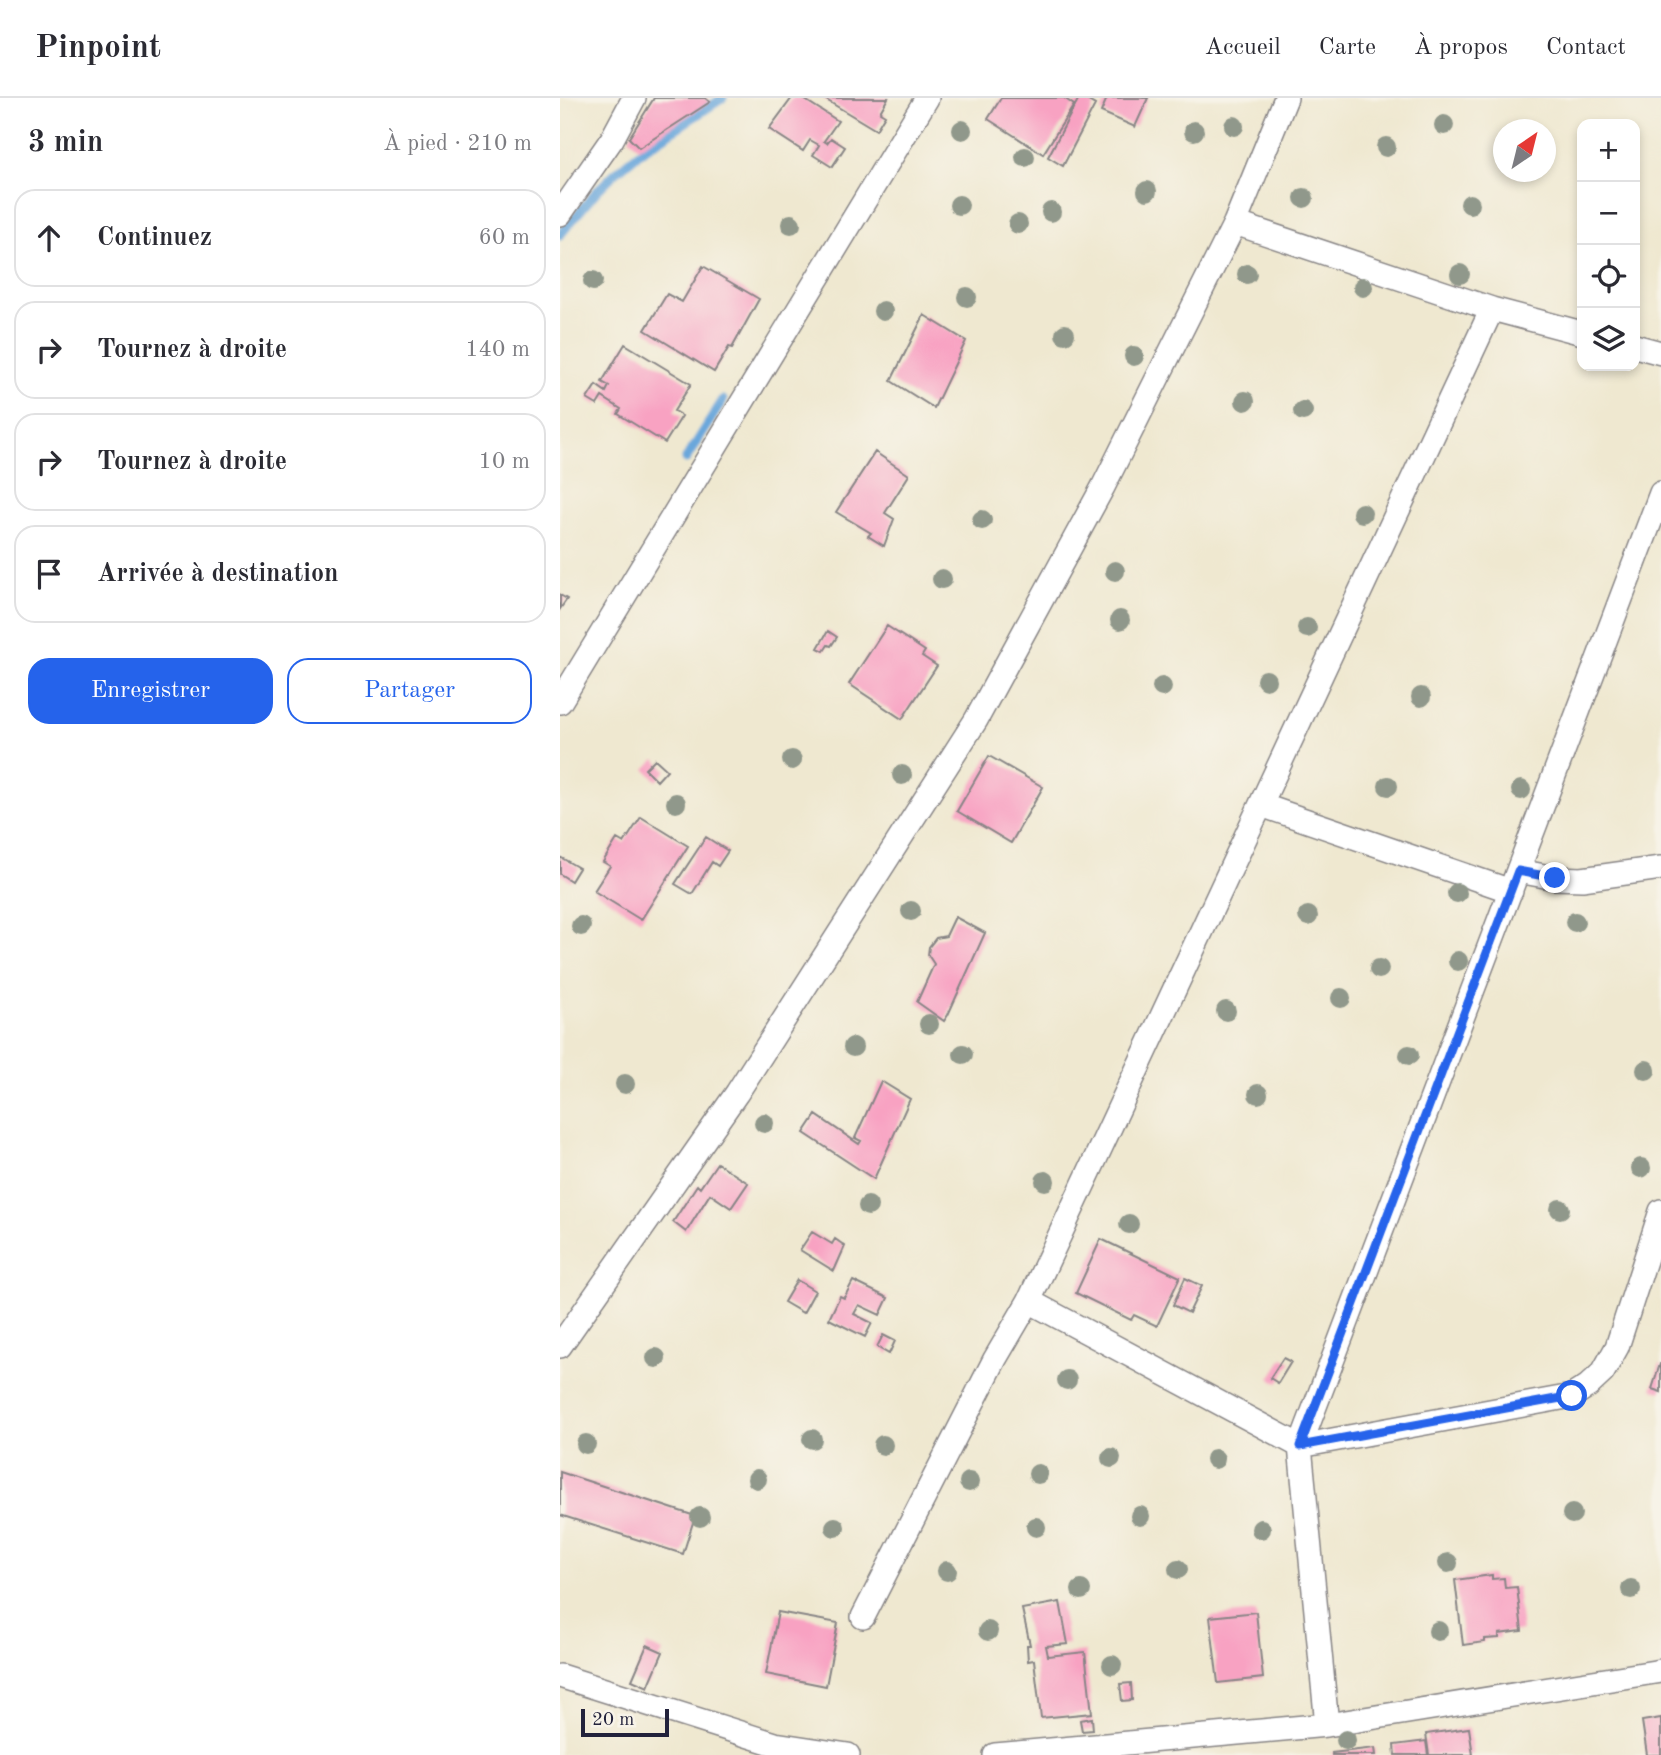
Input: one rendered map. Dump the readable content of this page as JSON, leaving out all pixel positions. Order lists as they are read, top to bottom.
{
  "scale_bar": "20 m",
  "north": "top right",
  "page": {
    "header": "Pinpoint",
    "nav": [
      "Accueil",
      "Carte",
      "À propos",
      "Contact"
    ],
    "heading": ["3 min", "À pied · 210 m"],
    "map_buttons": ["+", "−"],
    "list": [
      ["Continuez", "60 m"],
      ["Tournez à droite", "140 m"],
      ["Tournez à droite", "10 m"],
      "Arrivée à destination"
    ],
    "buttons": ["Enregistrer", "Partager"],
    "scale": "20 m"
  }
}
